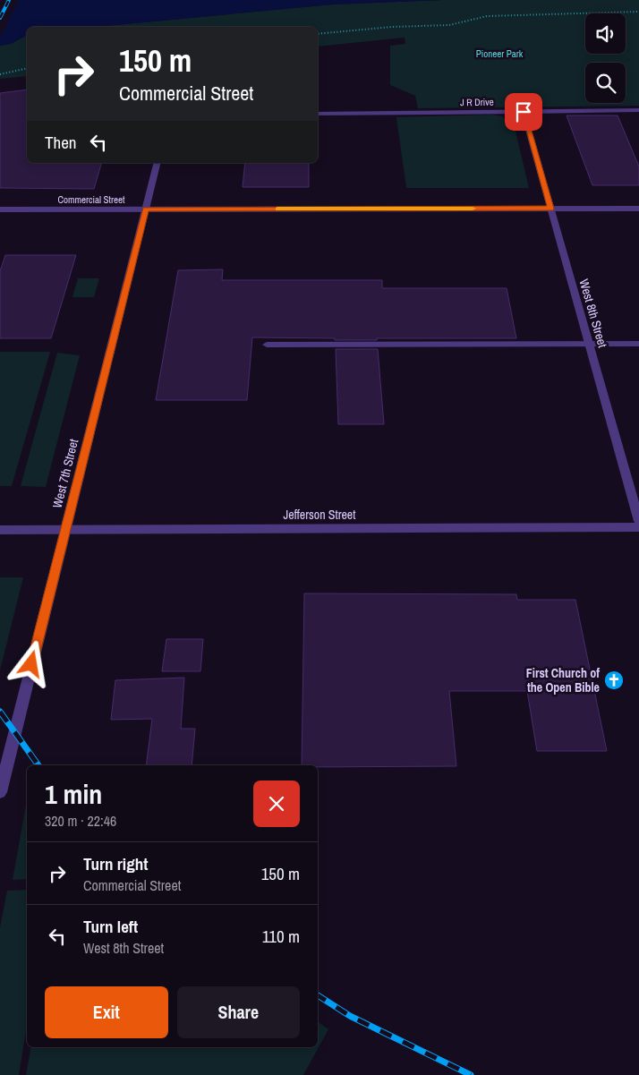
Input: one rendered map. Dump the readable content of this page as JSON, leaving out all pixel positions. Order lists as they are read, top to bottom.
{
  "streets": {
    "street": [
      "J R Drive",
      "Commercial Street",
      "West 8th Street",
      "West 7th Street",
      "Jefferson Street"
    ]
  },
  "crossings": [
    ["J R Drive", "West 8th Street"],
    ["Commercial Street", "West 8th Street"],
    ["Commercial Street", "West 7th Street"],
    ["West 7th Street", "Jefferson Street"]
  ],
  "parks": ["Pioneer Park"],
  "places": {
    "church": ["First Church of the Open Bible"]
  },
  "page": {
    "turn": ["150 m", "Commercial Street"],
    "then": "Then",
    "heading": ["1 min", "320 m · 22:46"],
    "list": [
      {
        "name": "Turn right",
        "note": "Commercial Street",
        "value": "150 m"
      },
      {
        "name": "Turn left",
        "note": "West 8th Street",
        "value": "110 m"
      }
    ],
    "buttons": ["Exit", "Share"]
  }
}
